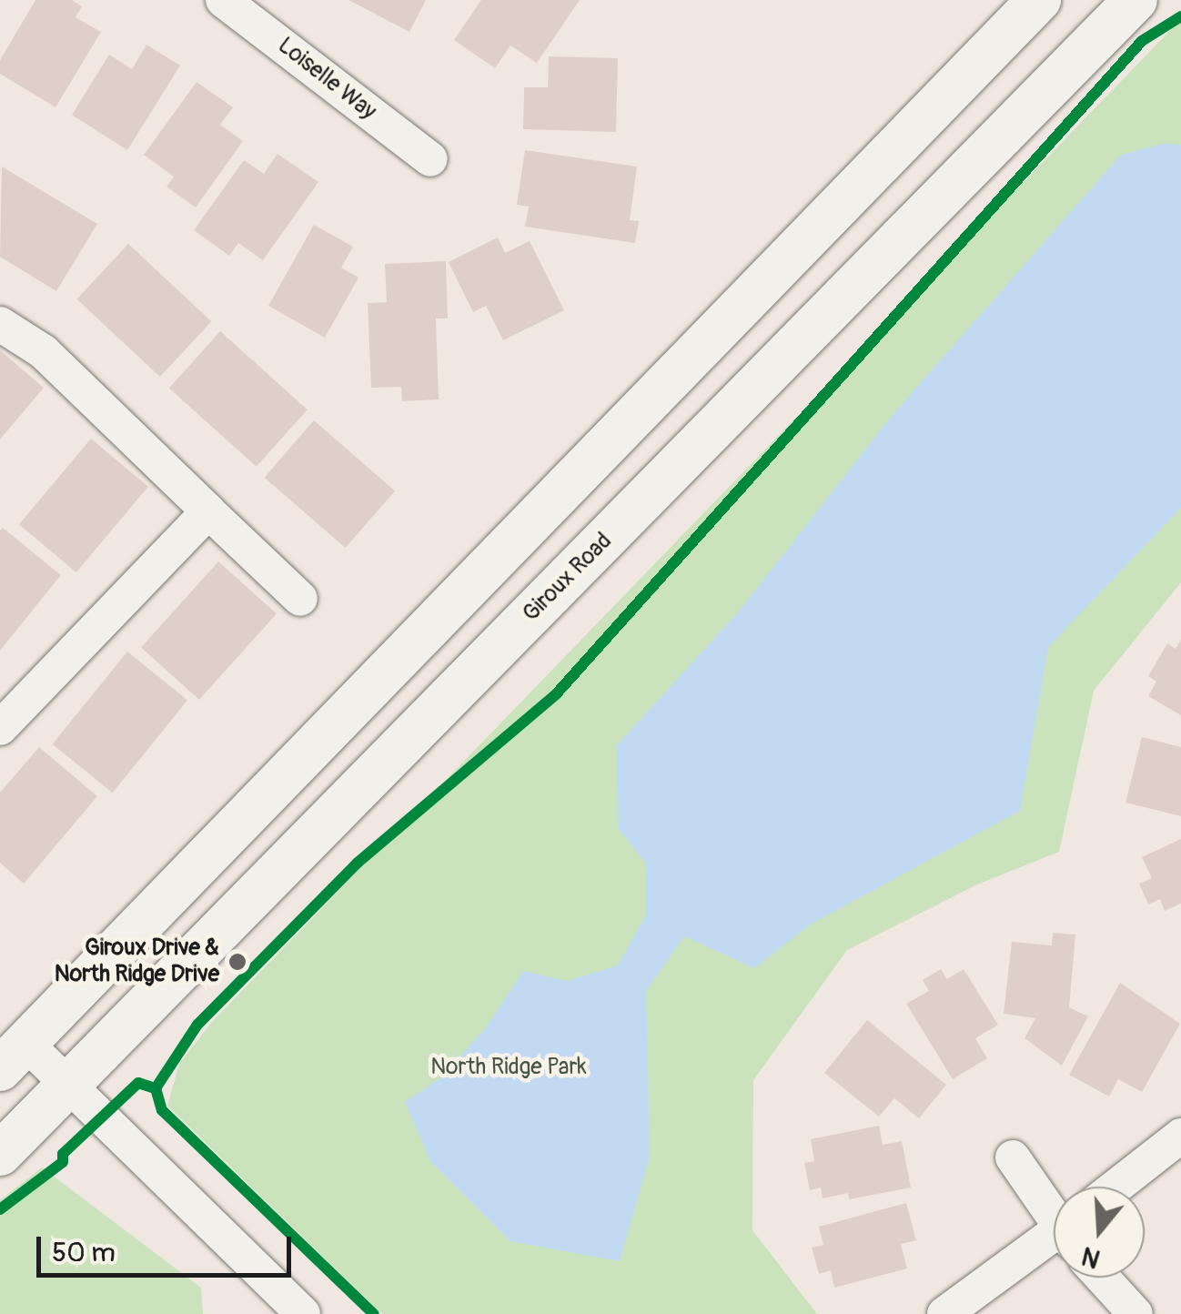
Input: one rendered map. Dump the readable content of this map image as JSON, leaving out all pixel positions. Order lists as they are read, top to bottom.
{
  "streets": {
    "main road": ["Giroux Road"],
    "street": ["Loiselle Way"]
  },
  "parks": ["North Ridge Park"],
  "places": ["Giroux Drive & North Ridge Drive"],
  "scale_bar": "50 m",
  "north": "bottom"
}
